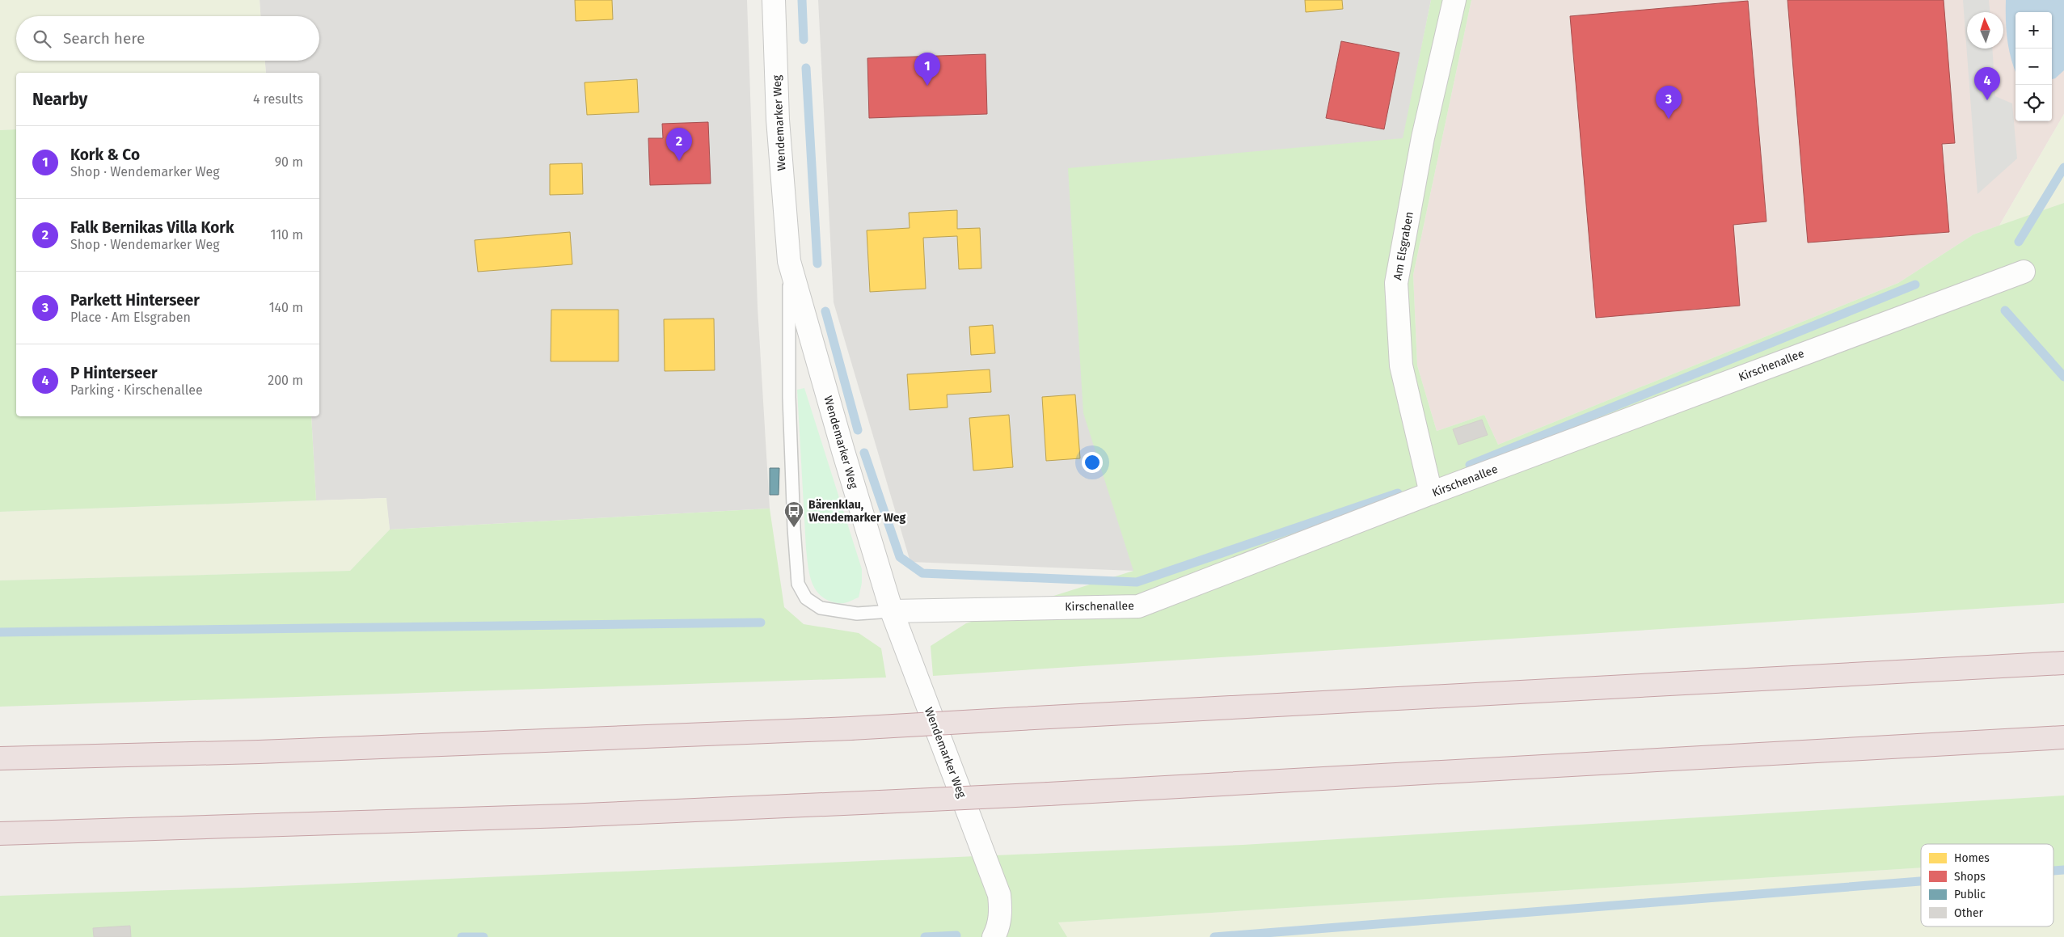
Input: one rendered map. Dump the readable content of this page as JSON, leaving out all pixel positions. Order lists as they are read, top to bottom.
{
  "streets": {
    "street": ["Wendemarker Weg", "Am Elsgraben", "Kirschenallee"]
  },
  "crossings": [
    ["Wendemarker Weg", "Kirschenallee"],
    ["Am Elsgraben", "Kirschenallee"]
  ],
  "places": {
    "bus stop": ["Bärenklau, Wendemarker Weg"]
  },
  "legend": [
    "Homes",
    "Shops",
    "Public",
    "Other"
  ],
  "north": "top",
  "page": {
    "map_buttons": ["+", "−"],
    "search": "Search here",
    "pins": [
      "1",
      "4",
      "3",
      "2"
    ],
    "heading": ["Nearby", "4 results"],
    "list": [
      {
        "mark": "1",
        "name": "Kork & Co",
        "note": "Shop · Wendemarker Weg",
        "value": "90 m"
      },
      {
        "mark": "2",
        "name": "Falk Bernikas Villa Kork",
        "note": "Shop · Wendemarker Weg",
        "value": "110 m"
      },
      {
        "mark": "3",
        "name": "Parkett Hinterseer",
        "note": "Place · Am Elsgraben",
        "value": "140 m"
      },
      {
        "mark": "4",
        "name": "P Hinterseer",
        "note": "Parking · Kirschenallee",
        "value": "200 m"
      }
    ]
  }
}
